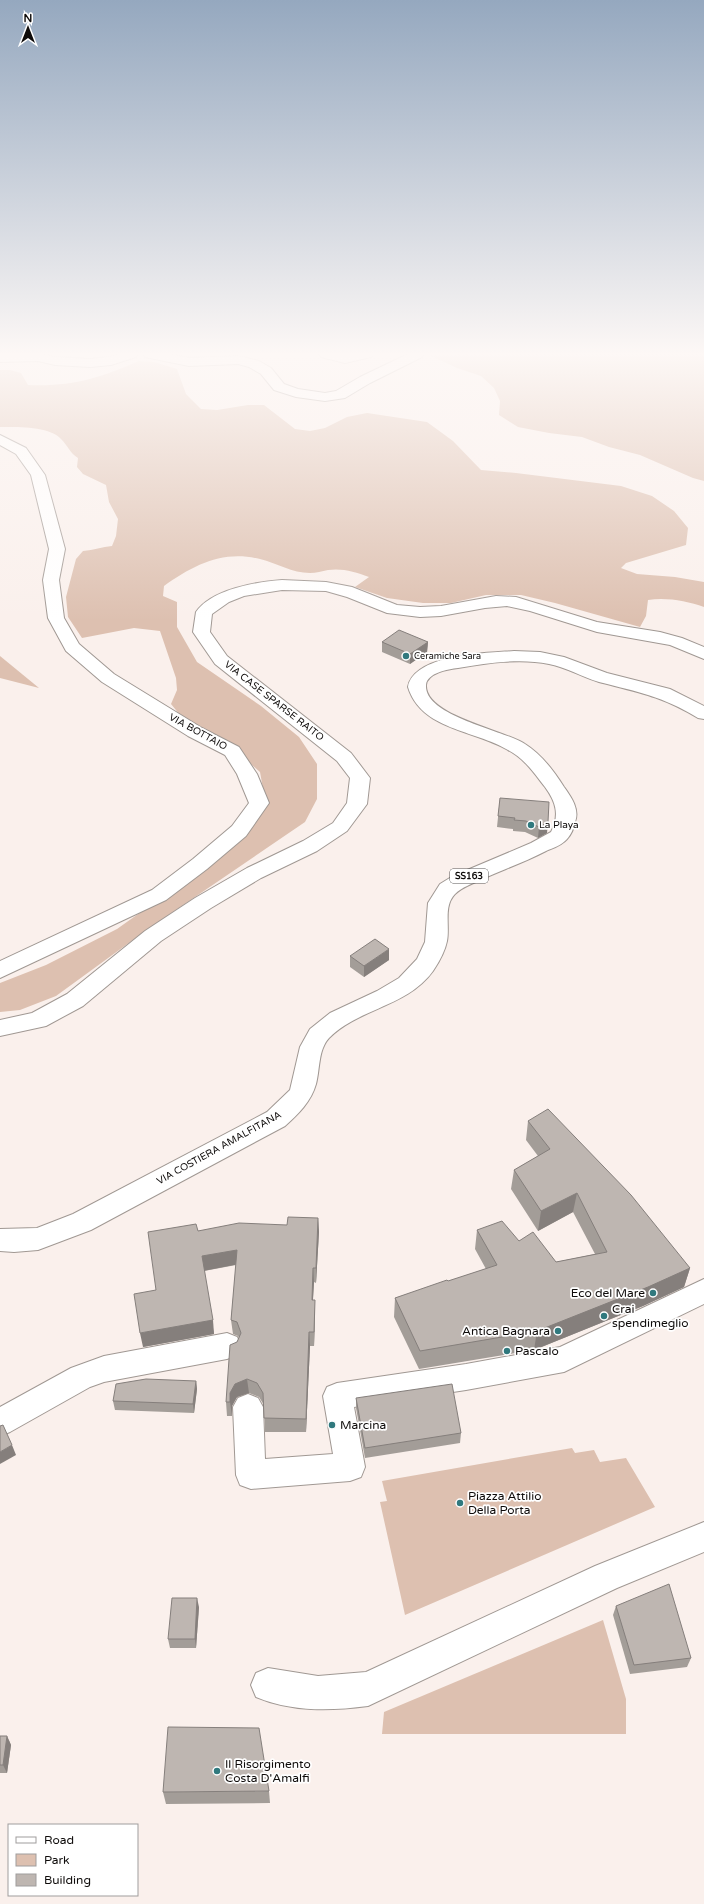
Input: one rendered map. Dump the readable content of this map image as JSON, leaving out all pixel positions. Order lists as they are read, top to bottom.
{
  "streets": {
    "street": [
      "VIA CASE SPARSE RAITO",
      "VIA BOTTAIO",
      "SS163",
      "VIA COSTIERA AMALFITANA"
    ]
  },
  "places": [
    "Ceramiche Sara",
    "La Playa",
    "Eco del Mare",
    "Crai spendimeglio",
    "Antica Bagnara",
    "Pascalo",
    "Marcina",
    "Piazza Attilio Della Porta",
    "Il Risorgimento Costa D'Amalfi"
  ],
  "legend": ["Road", "Park", "Building"],
  "north": "top"
}
